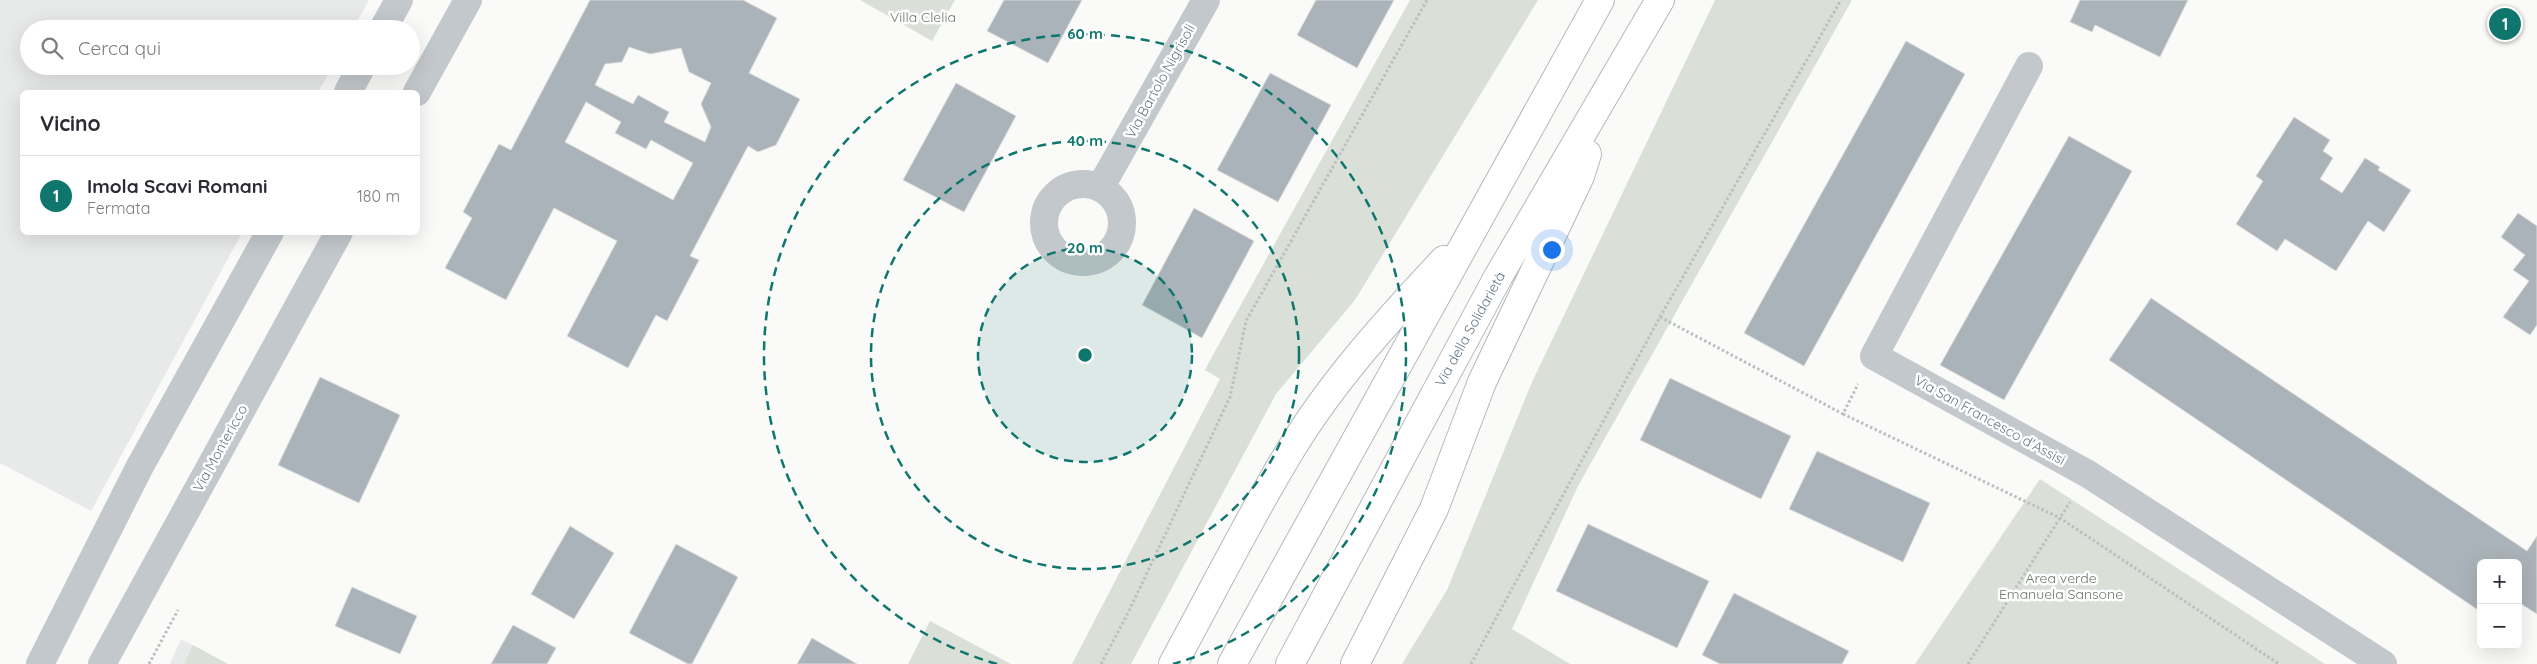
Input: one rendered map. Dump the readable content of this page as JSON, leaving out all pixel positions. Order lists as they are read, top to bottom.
{
  "streets": {
    "highway": ["Via della Solidarietà"],
    "street": ["Via Bartolo Nigrisoli", "Via San Francesco d'Assisi", "Via Montericco"]
  },
  "parks": ["Villa Clelia", "Area verde Emanuela Sansone"],
  "page": {
    "pins": "1",
    "search": "Cerca qui",
    "heading": "Vicino",
    "list": [
      {
        "mark": "1",
        "name": "Imola Scavi Romani",
        "note": "Fermata",
        "value": "180 m"
      }
    ],
    "map_buttons": ["+", "−"]
  },
  "rings": ["60 m", "40 m", "20 m"]
}
